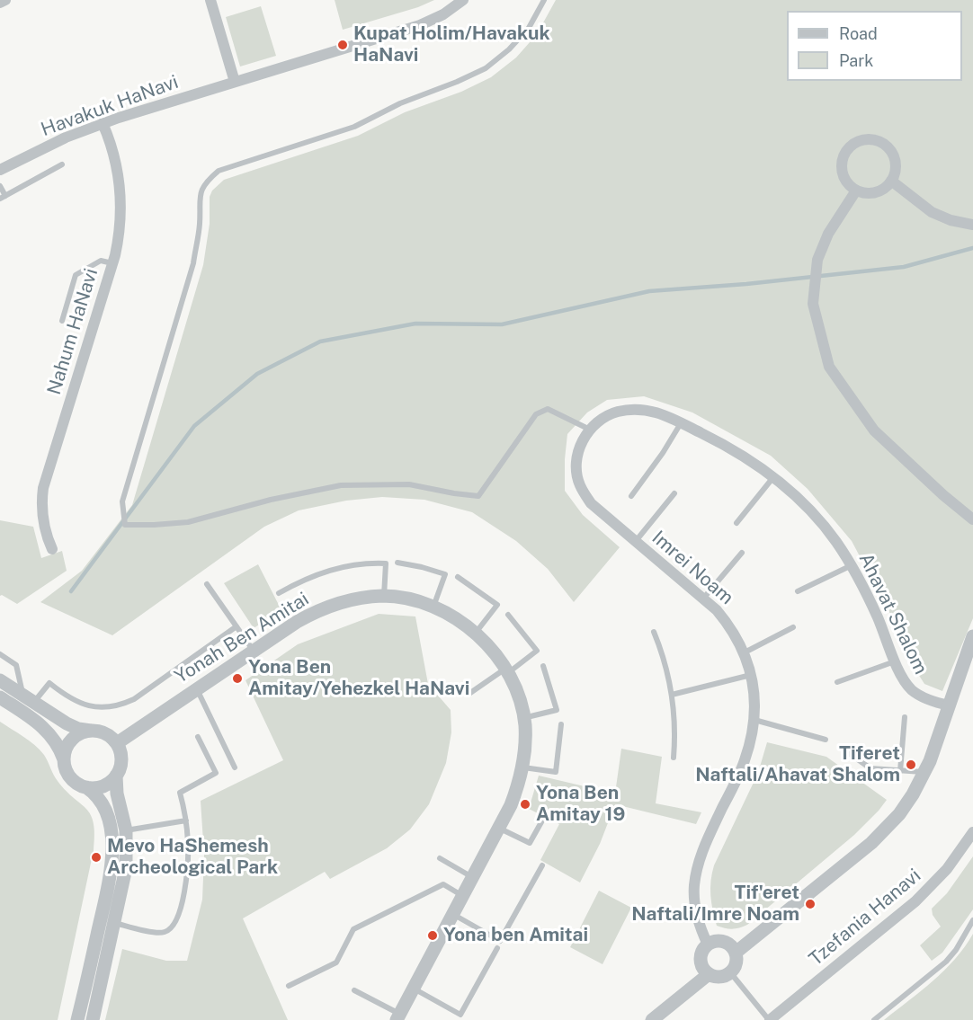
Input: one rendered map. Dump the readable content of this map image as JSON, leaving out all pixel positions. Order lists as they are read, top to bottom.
{
  "streets": {
    "street": [
      "Havakuk HaNavi",
      "Nahum HaNavi",
      "Imrei Noam",
      "Ahavat Shalom",
      "Yonah Ben Amitai",
      "Tzefania Hanavi"
    ]
  },
  "crossings": [
    ["Havakuk HaNavi", "Nahum HaNavi"],
    ["Imrei Noam", "Ahavat Shalom"]
  ],
  "places": [
    "Kupat Holim/Havakuk HaNavi",
    "Yona Ben Amitay/Yehezkel HaNavi",
    "Tiferet Naftali/Ahavat Shalom",
    "Yona Ben Amitay 19",
    "Mevo HaShemesh Archeological Park",
    "Tif'eret Naftali/Imre Noam",
    "Yona ben Amitai"
  ],
  "legend": ["Road", "Park"]
}
